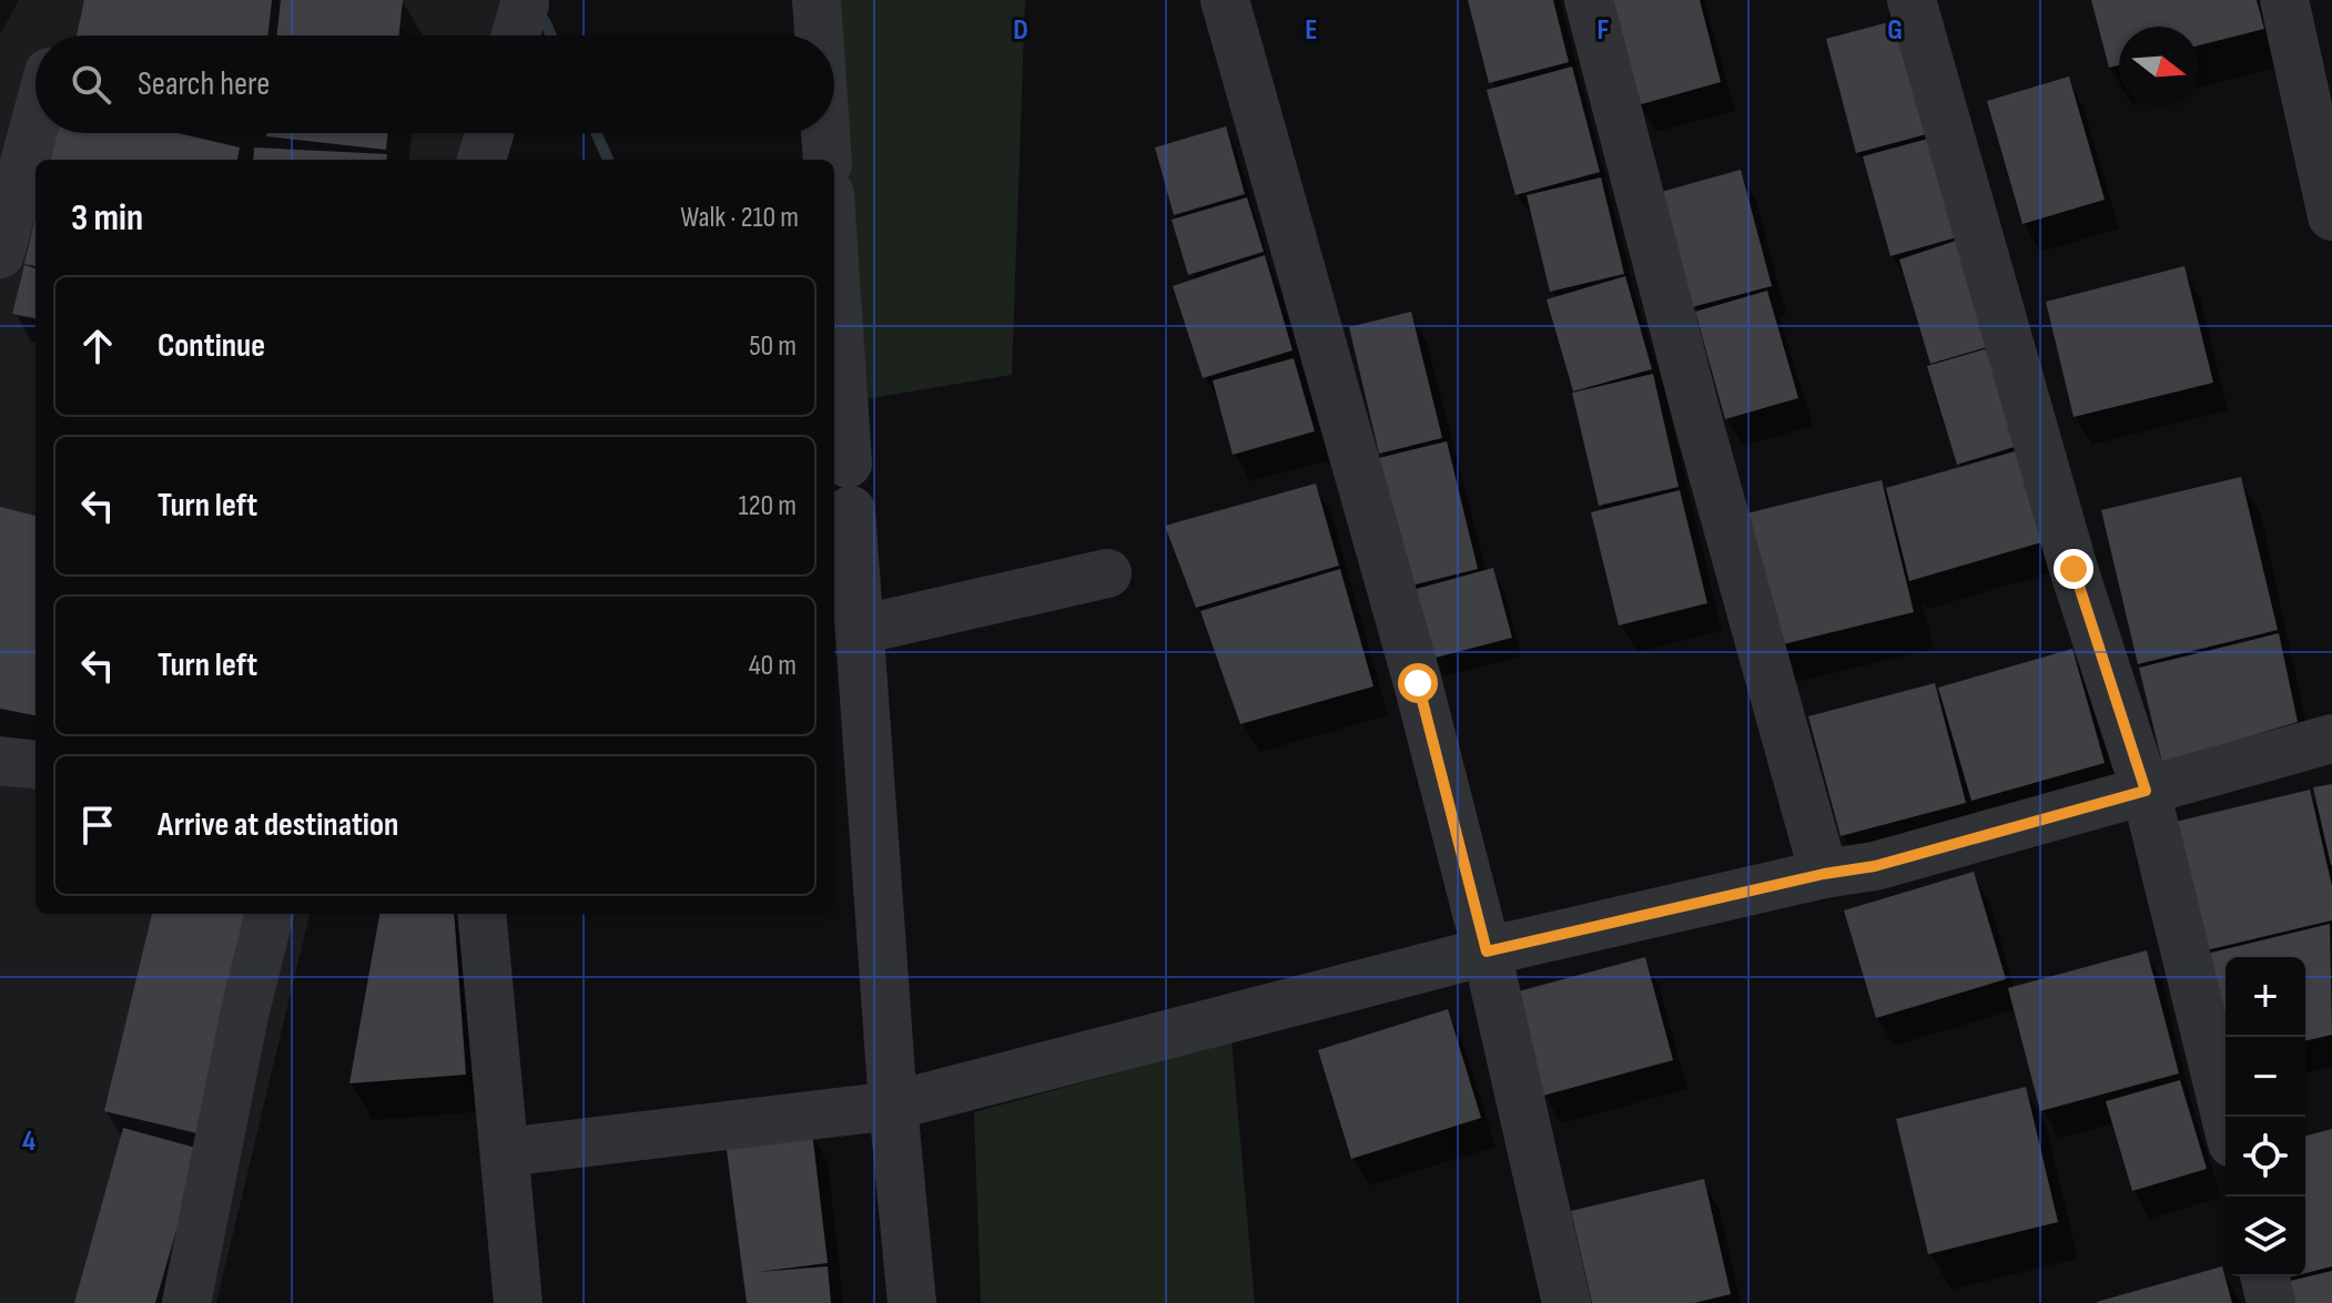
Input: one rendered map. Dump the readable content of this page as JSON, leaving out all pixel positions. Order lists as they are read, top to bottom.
{
  "north": "right",
  "page": {
    "search": "Search here",
    "heading": ["3 min", "Walk · 210 m"],
    "list": [
      ["Continue", "50 m"],
      ["Turn left", "120 m"],
      ["Turn left", "40 m"],
      "Arrive at destination"
    ],
    "map_buttons": ["+", "−"]
  },
  "grid": {
    "columns": [
      "D",
      "E",
      "F",
      "G"
    ],
    "rows": ["4"]
  }
}
